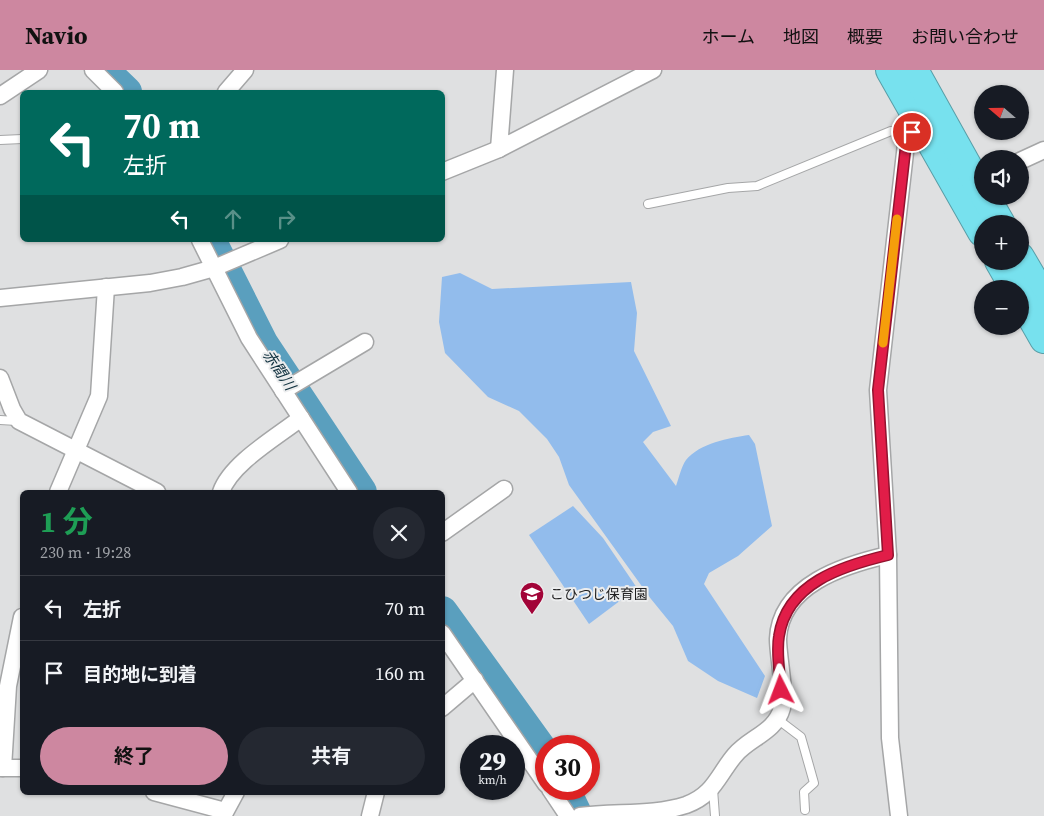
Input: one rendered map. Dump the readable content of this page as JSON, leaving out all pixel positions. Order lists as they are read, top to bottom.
{
  "water": ["赤間川"],
  "places": {
    "school or university": ["こひつじ保育園"]
  },
  "north": "left",
  "page": {
    "header": "Navio",
    "nav": [
      "ホーム",
      "地図",
      "概要",
      "お問い合わせ"
    ],
    "map_buttons": ["+", "−"],
    "turn": ["70 m", "左折"],
    "heading": ["1 分", "230 m · 19:28"],
    "list": [
      {
        "name": "左折",
        "value": "70 m"
      },
      {
        "name": "目的地に到着",
        "value": "160 m"
      }
    ],
    "buttons": ["終了", "共有"],
    "speed": "29 km/h",
    "limit": "30"
  }
}
